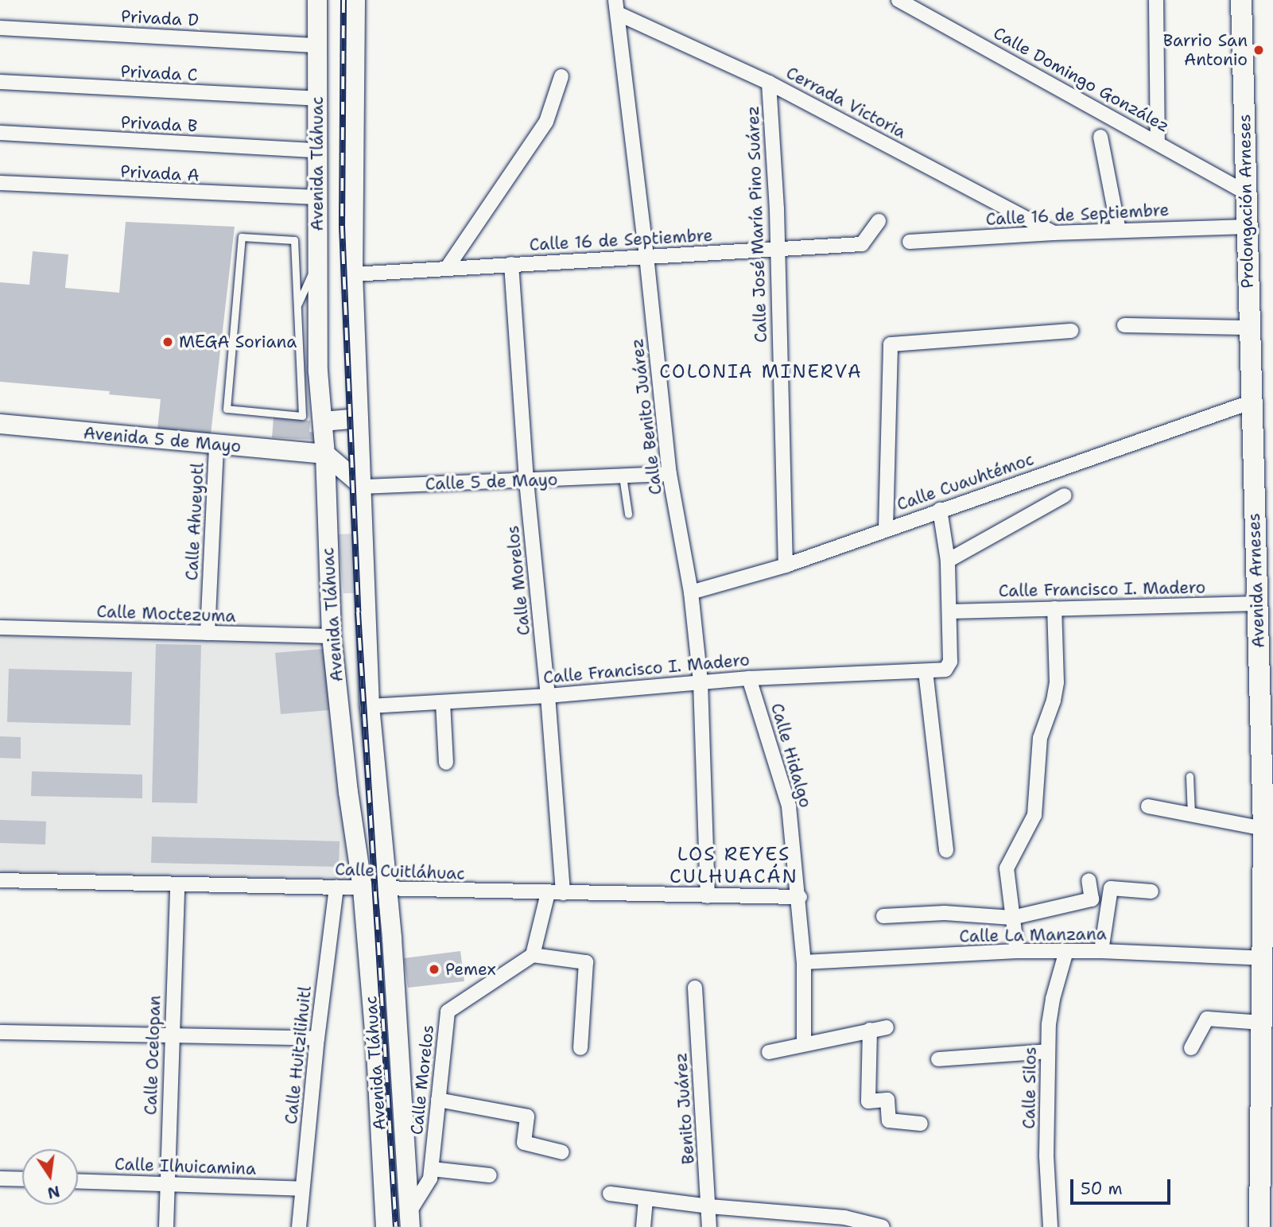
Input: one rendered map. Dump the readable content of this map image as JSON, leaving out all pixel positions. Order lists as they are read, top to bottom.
{
  "streets": {
    "main road": [
      "Avenida Tláhuac",
      "Prolongación Arneses",
      "Avenida 5 de Mayo",
      "Avenida Arneses"
    ],
    "street": [
      "Privada D",
      "Privada C",
      "Calle Domingo González",
      "Cerrada Victoria",
      "Privada B",
      "Privada A",
      "Calle 16 de Septiembre",
      "Calle José María Pino Suárez",
      "Calle Benito Juárez",
      "Calle 5 de Mayo",
      "Calle Cuauhtémoc",
      "Calle Ahueyotl",
      "Calle Morelos",
      "Calle Francisco I. Madero",
      "Calle Moctezuma",
      "Calle Hidalgo",
      "Calle Cuitláhuac",
      "Calle La Manzana",
      "Calle Ocelopan",
      "Calle Huitzilihuitl",
      "Calle Silos",
      "Benito Juárez",
      "Calle Ilhuicamina"
    ]
  },
  "crossings": [
    ["Privada D", "Avenida Tláhuac"],
    ["Privada C", "Avenida Tláhuac"],
    ["Calle Domingo González", "Prolongación Arneses"],
    ["Cerrada Victoria", "Calle 16 de Septiembre"],
    ["Cerrada Victoria", "Calle José María Pino Suárez"],
    ["Cerrada Victoria", "Calle Benito Juárez"],
    ["Privada B", "Avenida Tláhuac"],
    ["Avenida Tláhuac", "Privada A"],
    ["Avenida Tláhuac", "Calle 16 de Septiembre"],
    ["Avenida Tláhuac", "Avenida 5 de Mayo"],
    ["Avenida Tláhuac", "Calle 5 de Mayo"],
    ["Avenida Tláhuac", "Calle Morelos"],
    ["Avenida Tláhuac", "Calle Francisco I. Madero"],
    ["Avenida Tláhuac", "Calle Moctezuma"],
    ["Avenida Tláhuac", "Calle Cuitláhuac"],
    ["Prolongación Arneses", "Calle 16 de Septiembre"],
    ["Prolongación Arneses", "Calle Cuauhtémoc"],
    ["Prolongación Arneses", "Avenida Arneses"],
    ["Calle 16 de Septiembre", "Calle José María Pino Suárez"],
    ["Calle 16 de Septiembre", "Calle Benito Juárez"],
    ["Calle 16 de Septiembre", "Calle Morelos"],
    ["Calle José María Pino Suárez", "Calle Cuauhtémoc"],
    ["Calle Benito Juárez", "Calle 5 de Mayo"],
    ["Calle Benito Juárez", "Calle Cuauhtémoc"],
    ["Calle Benito Juárez", "Calle Francisco I. Madero"],
    ["Calle Benito Juárez", "Calle Cuitláhuac"],
    ["Avenida 5 de Mayo", "Calle Ahueyotl"],
    ["Calle 5 de Mayo", "Calle Morelos"],
    ["Calle Cuauhtémoc", "Avenida Arneses"],
    ["Calle Cuauhtémoc", "Calle Francisco I. Madero"],
    ["Calle Ahueyotl", "Calle Moctezuma"],
    ["Calle Morelos", "Calle Francisco I. Madero"],
    ["Calle Morelos", "Calle Cuitláhuac"],
    ["Avenida Arneses", "Calle Francisco I. Madero"],
    ["Avenida Arneses", "Calle La Manzana"],
    ["Calle Francisco I. Madero", "Calle Hidalgo"],
    ["Calle Hidalgo", "Calle Cuitláhuac"],
    ["Calle Hidalgo", "Calle La Manzana"],
    ["Calle Cuitláhuac", "Calle Ocelopan"],
    ["Calle Cuitláhuac", "Calle Huitzilihuitl"],
    ["Calle La Manzana", "Calle Silos"],
    ["Calle Ocelopan", "Calle Ilhuicamina"],
    ["Calle Huitzilihuitl", "Calle Ilhuicamina"]
  ],
  "districts": ["COLONIA MINERVA", "LOS REYES CULHUACÁN"],
  "places": ["Barrio San Antonio", "MEGA Soriana", "Pemex"],
  "scale_bar": "50 m",
  "north": "bottom"
}
